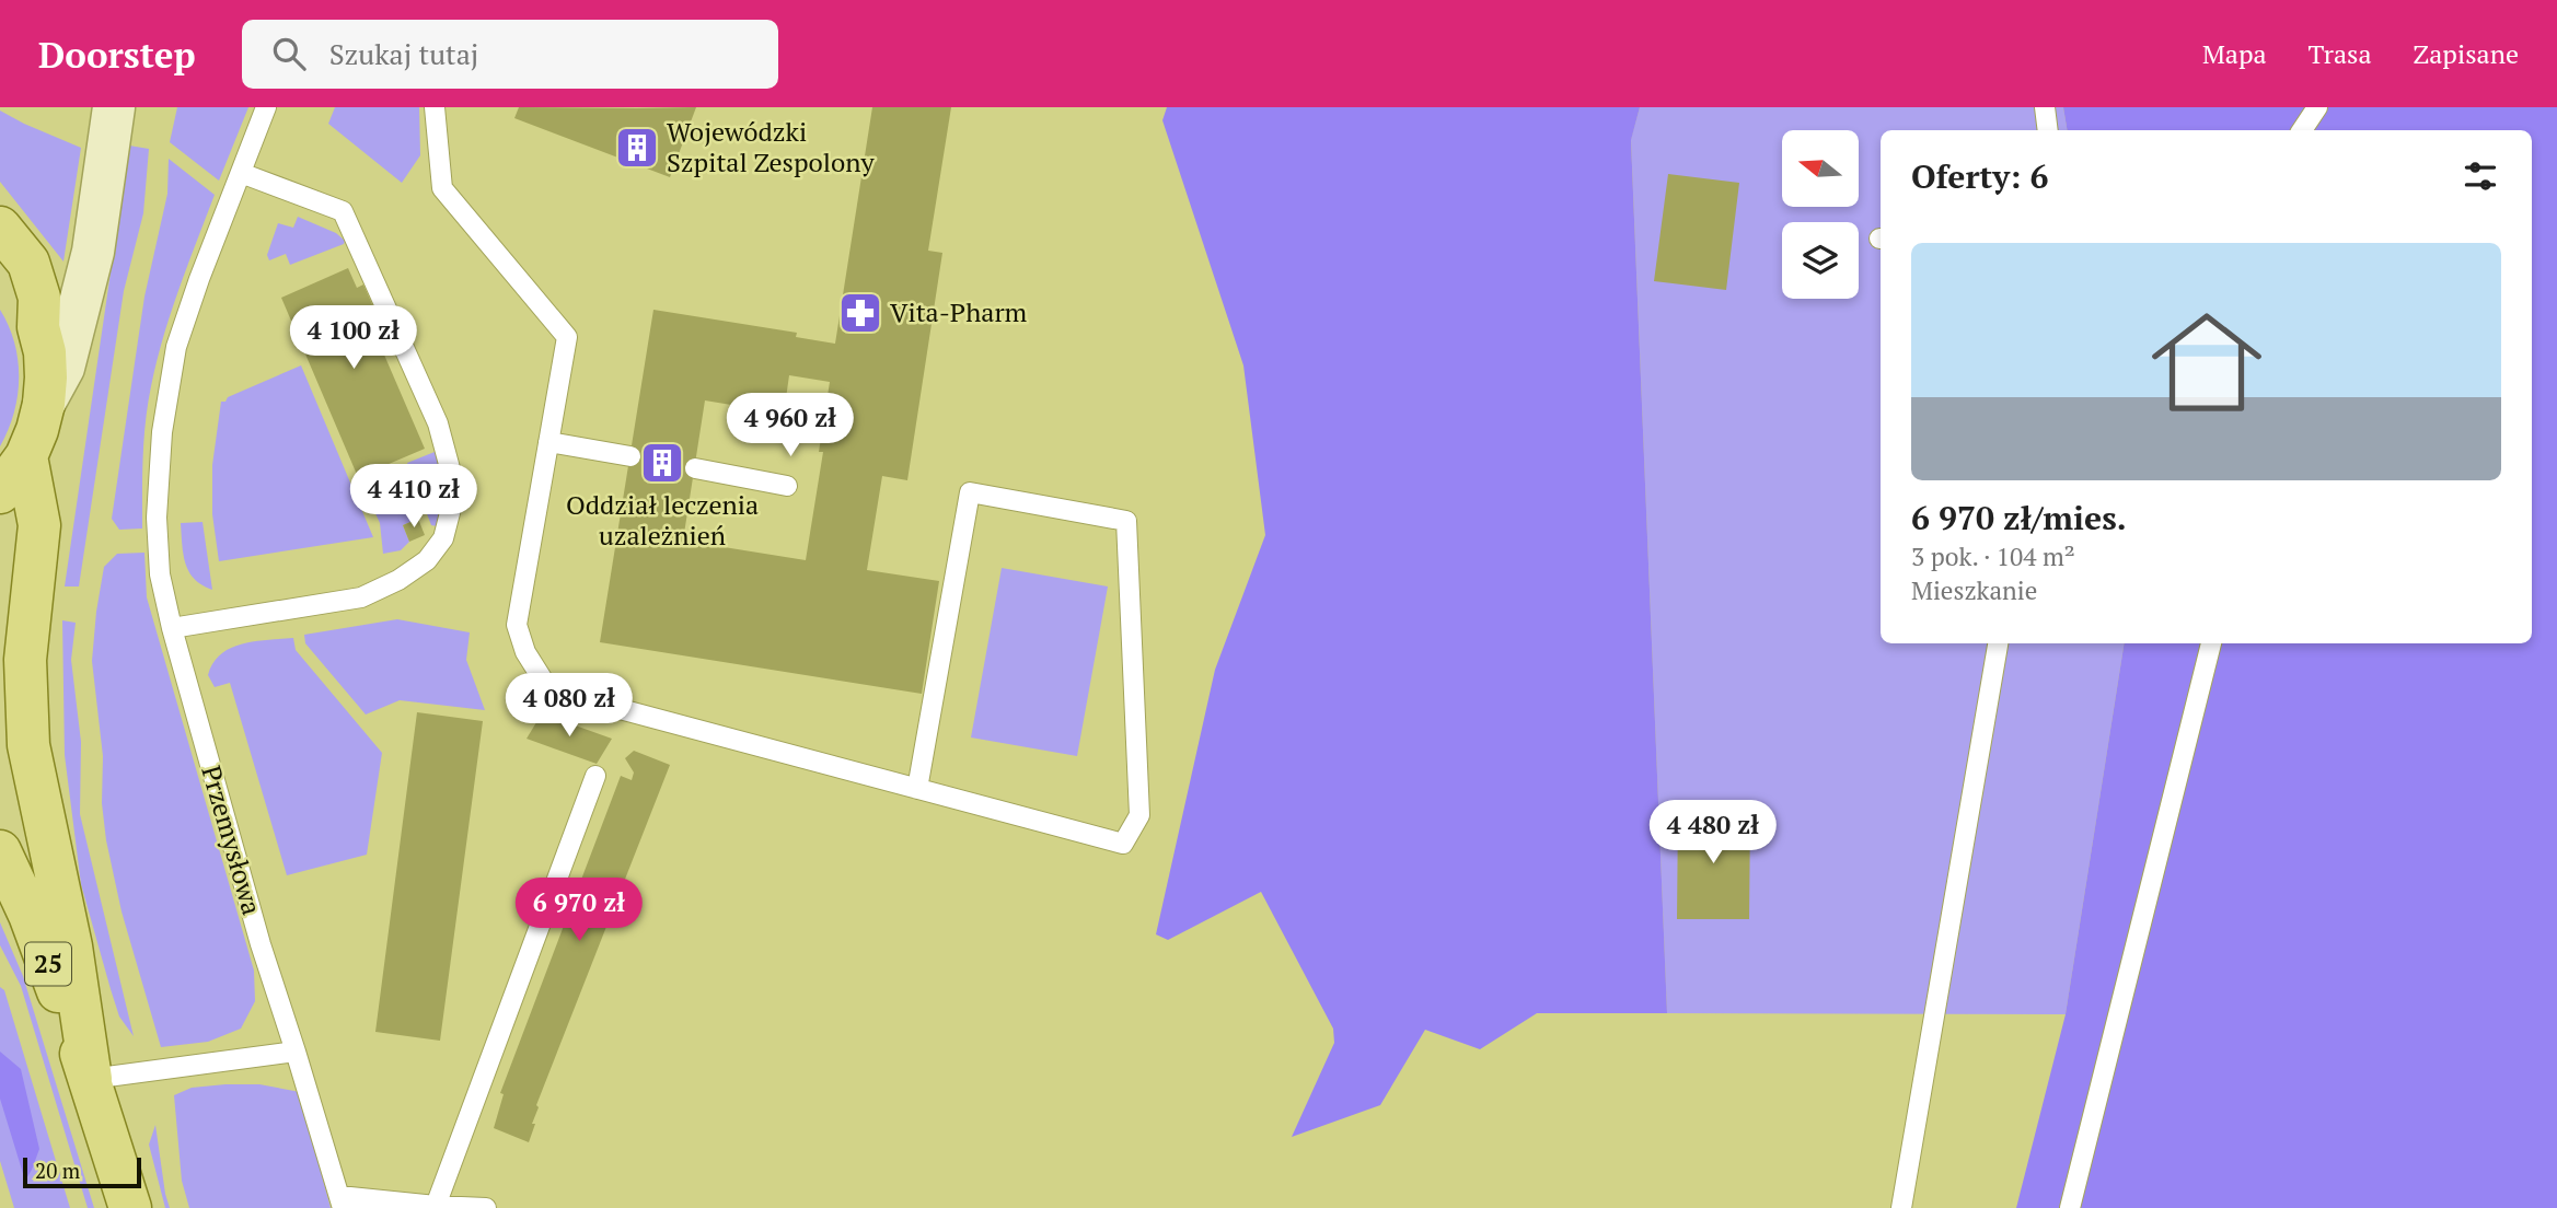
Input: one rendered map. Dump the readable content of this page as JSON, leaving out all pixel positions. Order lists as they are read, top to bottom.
{
  "streets": {
    "main road": ["25"],
    "lane": ["Przemysłowa"]
  },
  "places": {
    "building": ["Wojewódzki Szpital Zespolony", "Oddział leczenia uzależnień"],
    "pharmacy": ["Vita-Pharm"]
  },
  "scale_bar": "20 m",
  "north": "left",
  "page": {
    "header": "Doorstep",
    "search": "Szukaj tutaj",
    "nav": ["Mapa", "Trasa", "Zapisane"],
    "heading": "Oferty: 6",
    "list": [
      {
        "name": "6 970 zł/mies.",
        "note": "3 pok. · 104 m² · Mieszkanie"
      }
    ],
    "price": [
      "4 100 zł",
      "4 960 zł",
      "4 410 zł",
      "4 080 zł",
      "4 480 zł",
      "6 970 zł"
    ],
    "scale": "20 m"
  }
}
